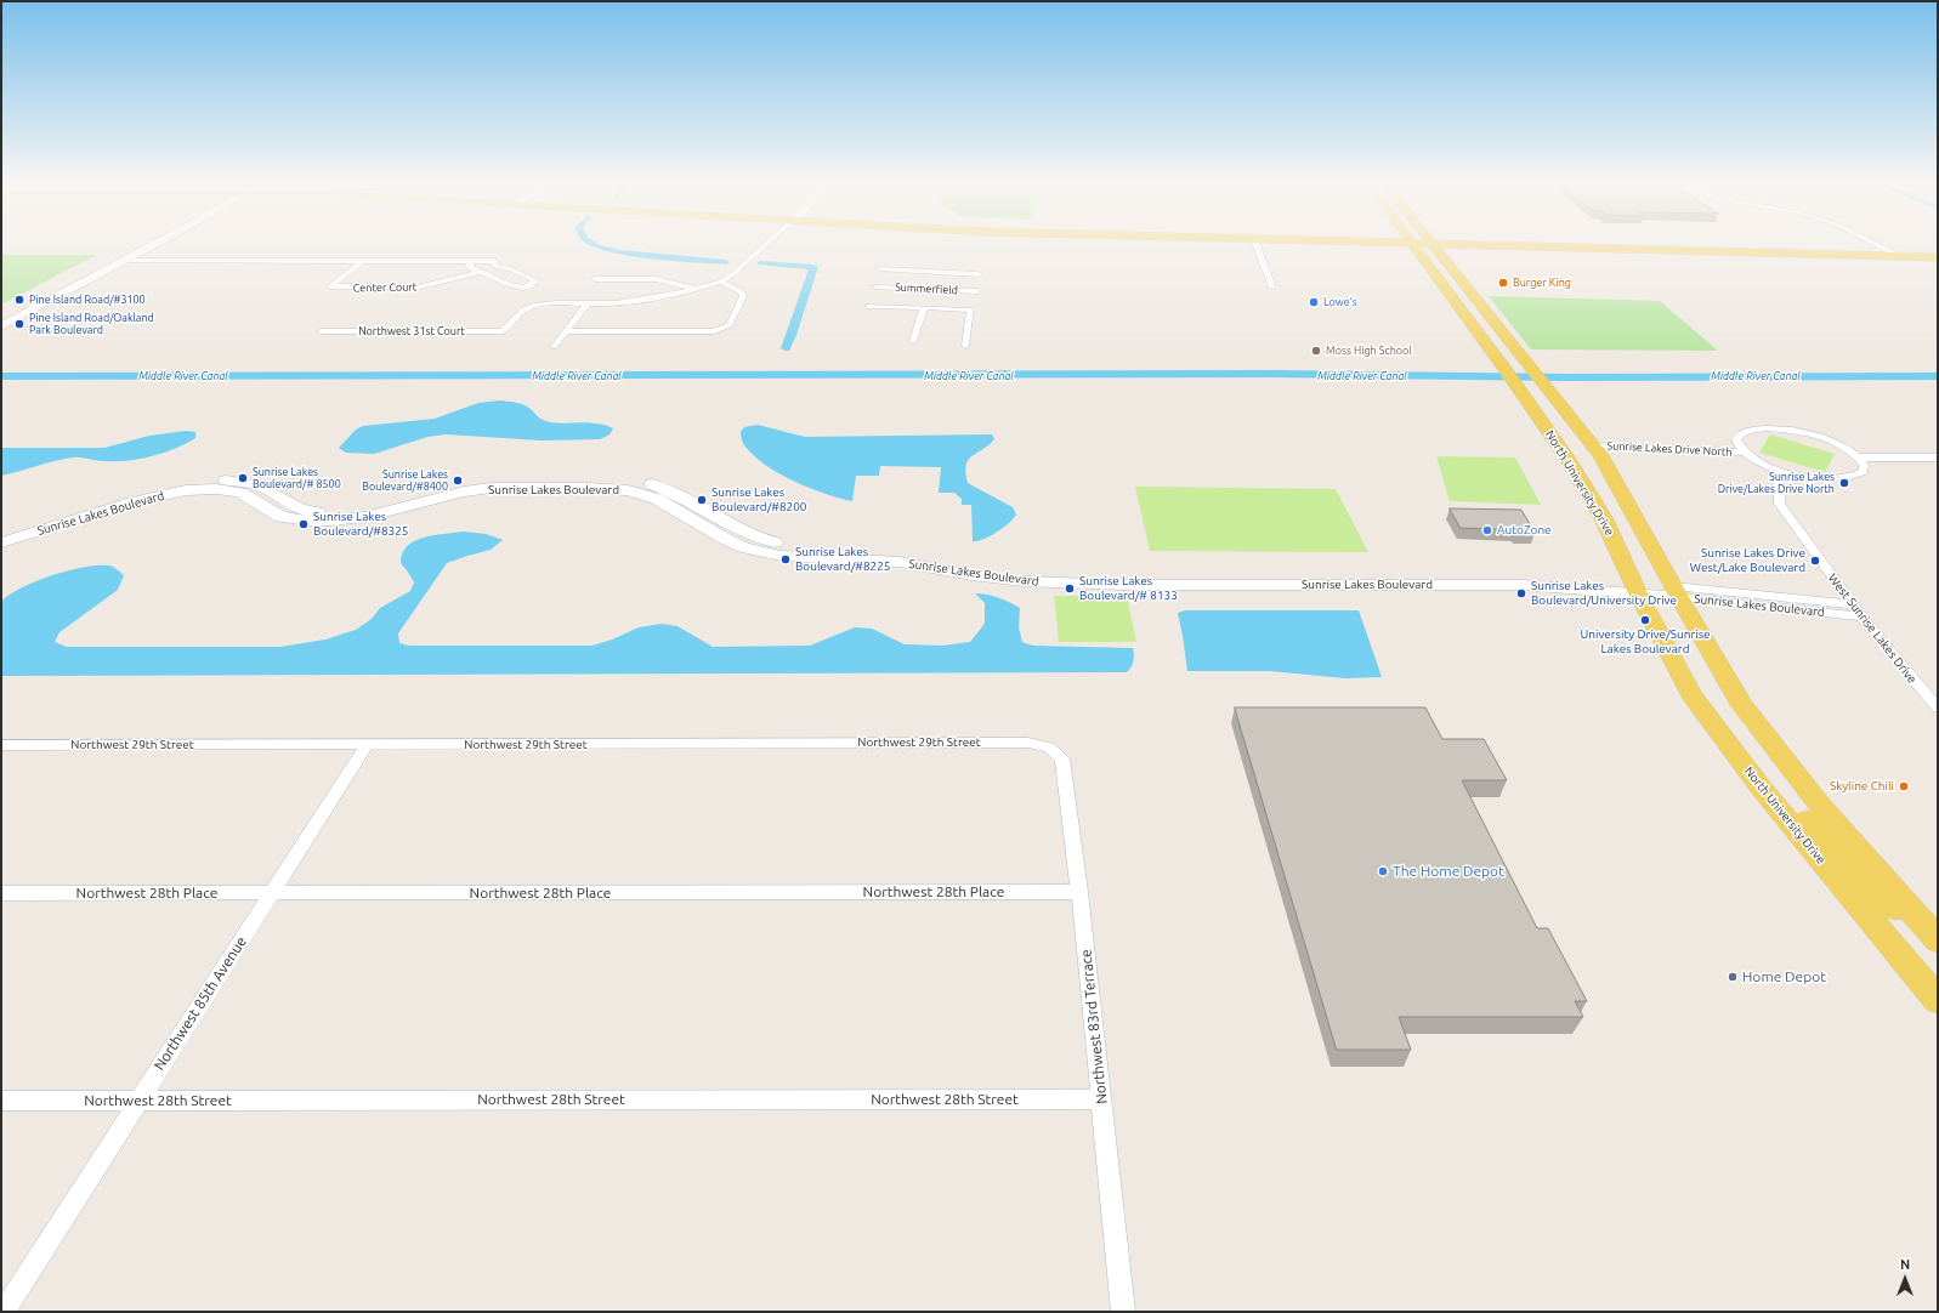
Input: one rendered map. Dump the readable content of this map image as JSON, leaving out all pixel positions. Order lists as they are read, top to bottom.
{
  "streets": {
    "main road": ["North University Drive"],
    "street": [
      "Center Court",
      "Summerfield",
      "Northwest 31st Court",
      "Sunrise Lakes Drive North",
      "Sunrise Lakes Boulevard",
      "West Sunrise Lakes Drive",
      "Northwest 29th Street",
      "Northwest 28th Place",
      "Northwest 85th Avenue",
      "Northwest 83rd Terrace",
      "Northwest 28th Street"
    ]
  },
  "crossings": [
    ["North University Drive", "Sunrise Lakes Boulevard"],
    ["Sunrise Lakes Boulevard", "West Sunrise Lakes Drive"],
    ["Northwest 29th Street", "Northwest 85th Avenue"],
    ["Northwest 29th Street", "Northwest 83rd Terrace"],
    ["Northwest 28th Place", "Northwest 85th Avenue"],
    ["Northwest 28th Place", "Northwest 83rd Terrace"],
    ["Northwest 85th Avenue", "Northwest 28th Street"],
    ["Northwest 83rd Terrace", "Northwest 28th Street"]
  ],
  "water": ["Middle River Canal"],
  "places": [
    "Burger King",
    "Pine Island Road/#3100",
    "Lowe's",
    "Pine Island Road/Oakland Park Boulevard",
    "Moss High School",
    "Sunrise Lakes Boulevard/# 8500",
    "Sunrise Lakes Boulevard/#8400",
    "Sunrise Lakes Drive/Lakes Drive North",
    "Sunrise Lakes Boulevard/#8200",
    "Sunrise Lakes Boulevard/#8325",
    "AutoZone",
    "Sunrise Lakes Boulevard/#8225",
    "Sunrise Lakes Drive West/Lake Boulevard",
    "Sunrise Lakes Boulevard/# 8133",
    "Sunrise Lakes Boulevard/University Drive",
    "University Drive/Sunrise Lakes Boulevard",
    "Skyline Chili",
    "The Home Depot",
    "Home Depot"
  ],
  "north": "top"
}
